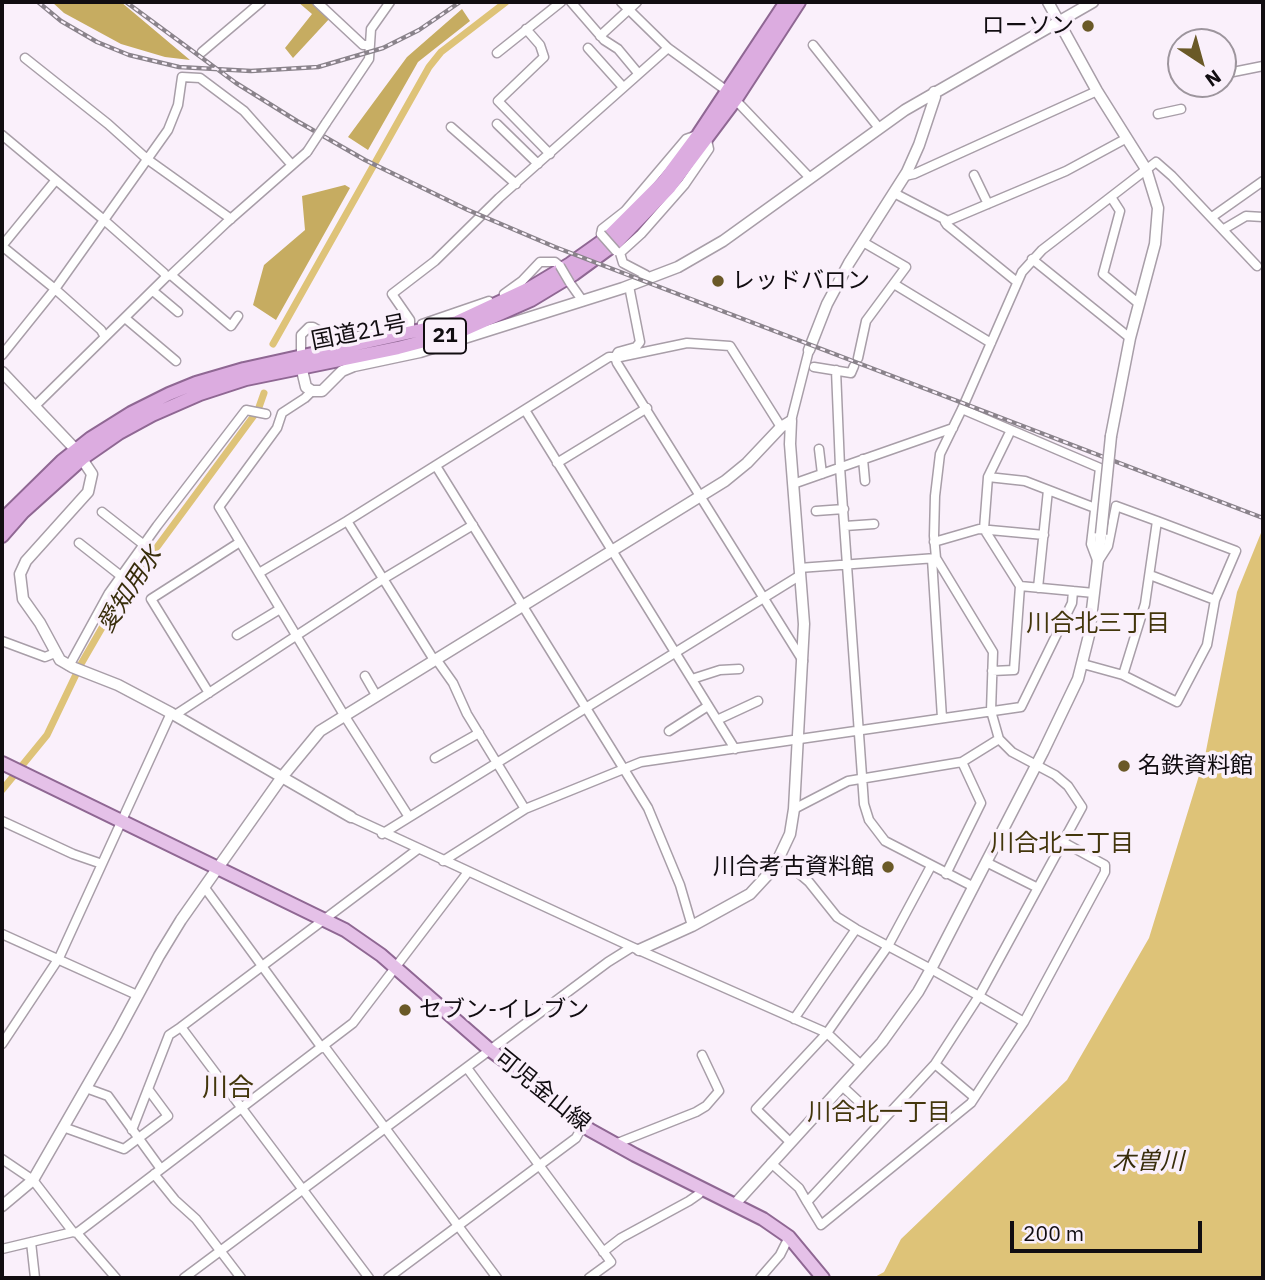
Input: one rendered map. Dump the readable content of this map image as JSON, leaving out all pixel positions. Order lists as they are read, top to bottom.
{
  "streets": {
    "highway": ["国道21号", "21"],
    "main road": ["可児金山線"]
  },
  "districts": [
    "川合北三丁目",
    "川合北二丁目",
    "川合",
    "川合北一丁目"
  ],
  "water": ["愛知用水", "木曽川"],
  "places": [
    "ローソン",
    "レッドバロン",
    "名鉄資料館",
    "川合考古資料館",
    "セブン-イレブン"
  ],
  "scale_bar": "200 m",
  "north": "bottom right"
}
